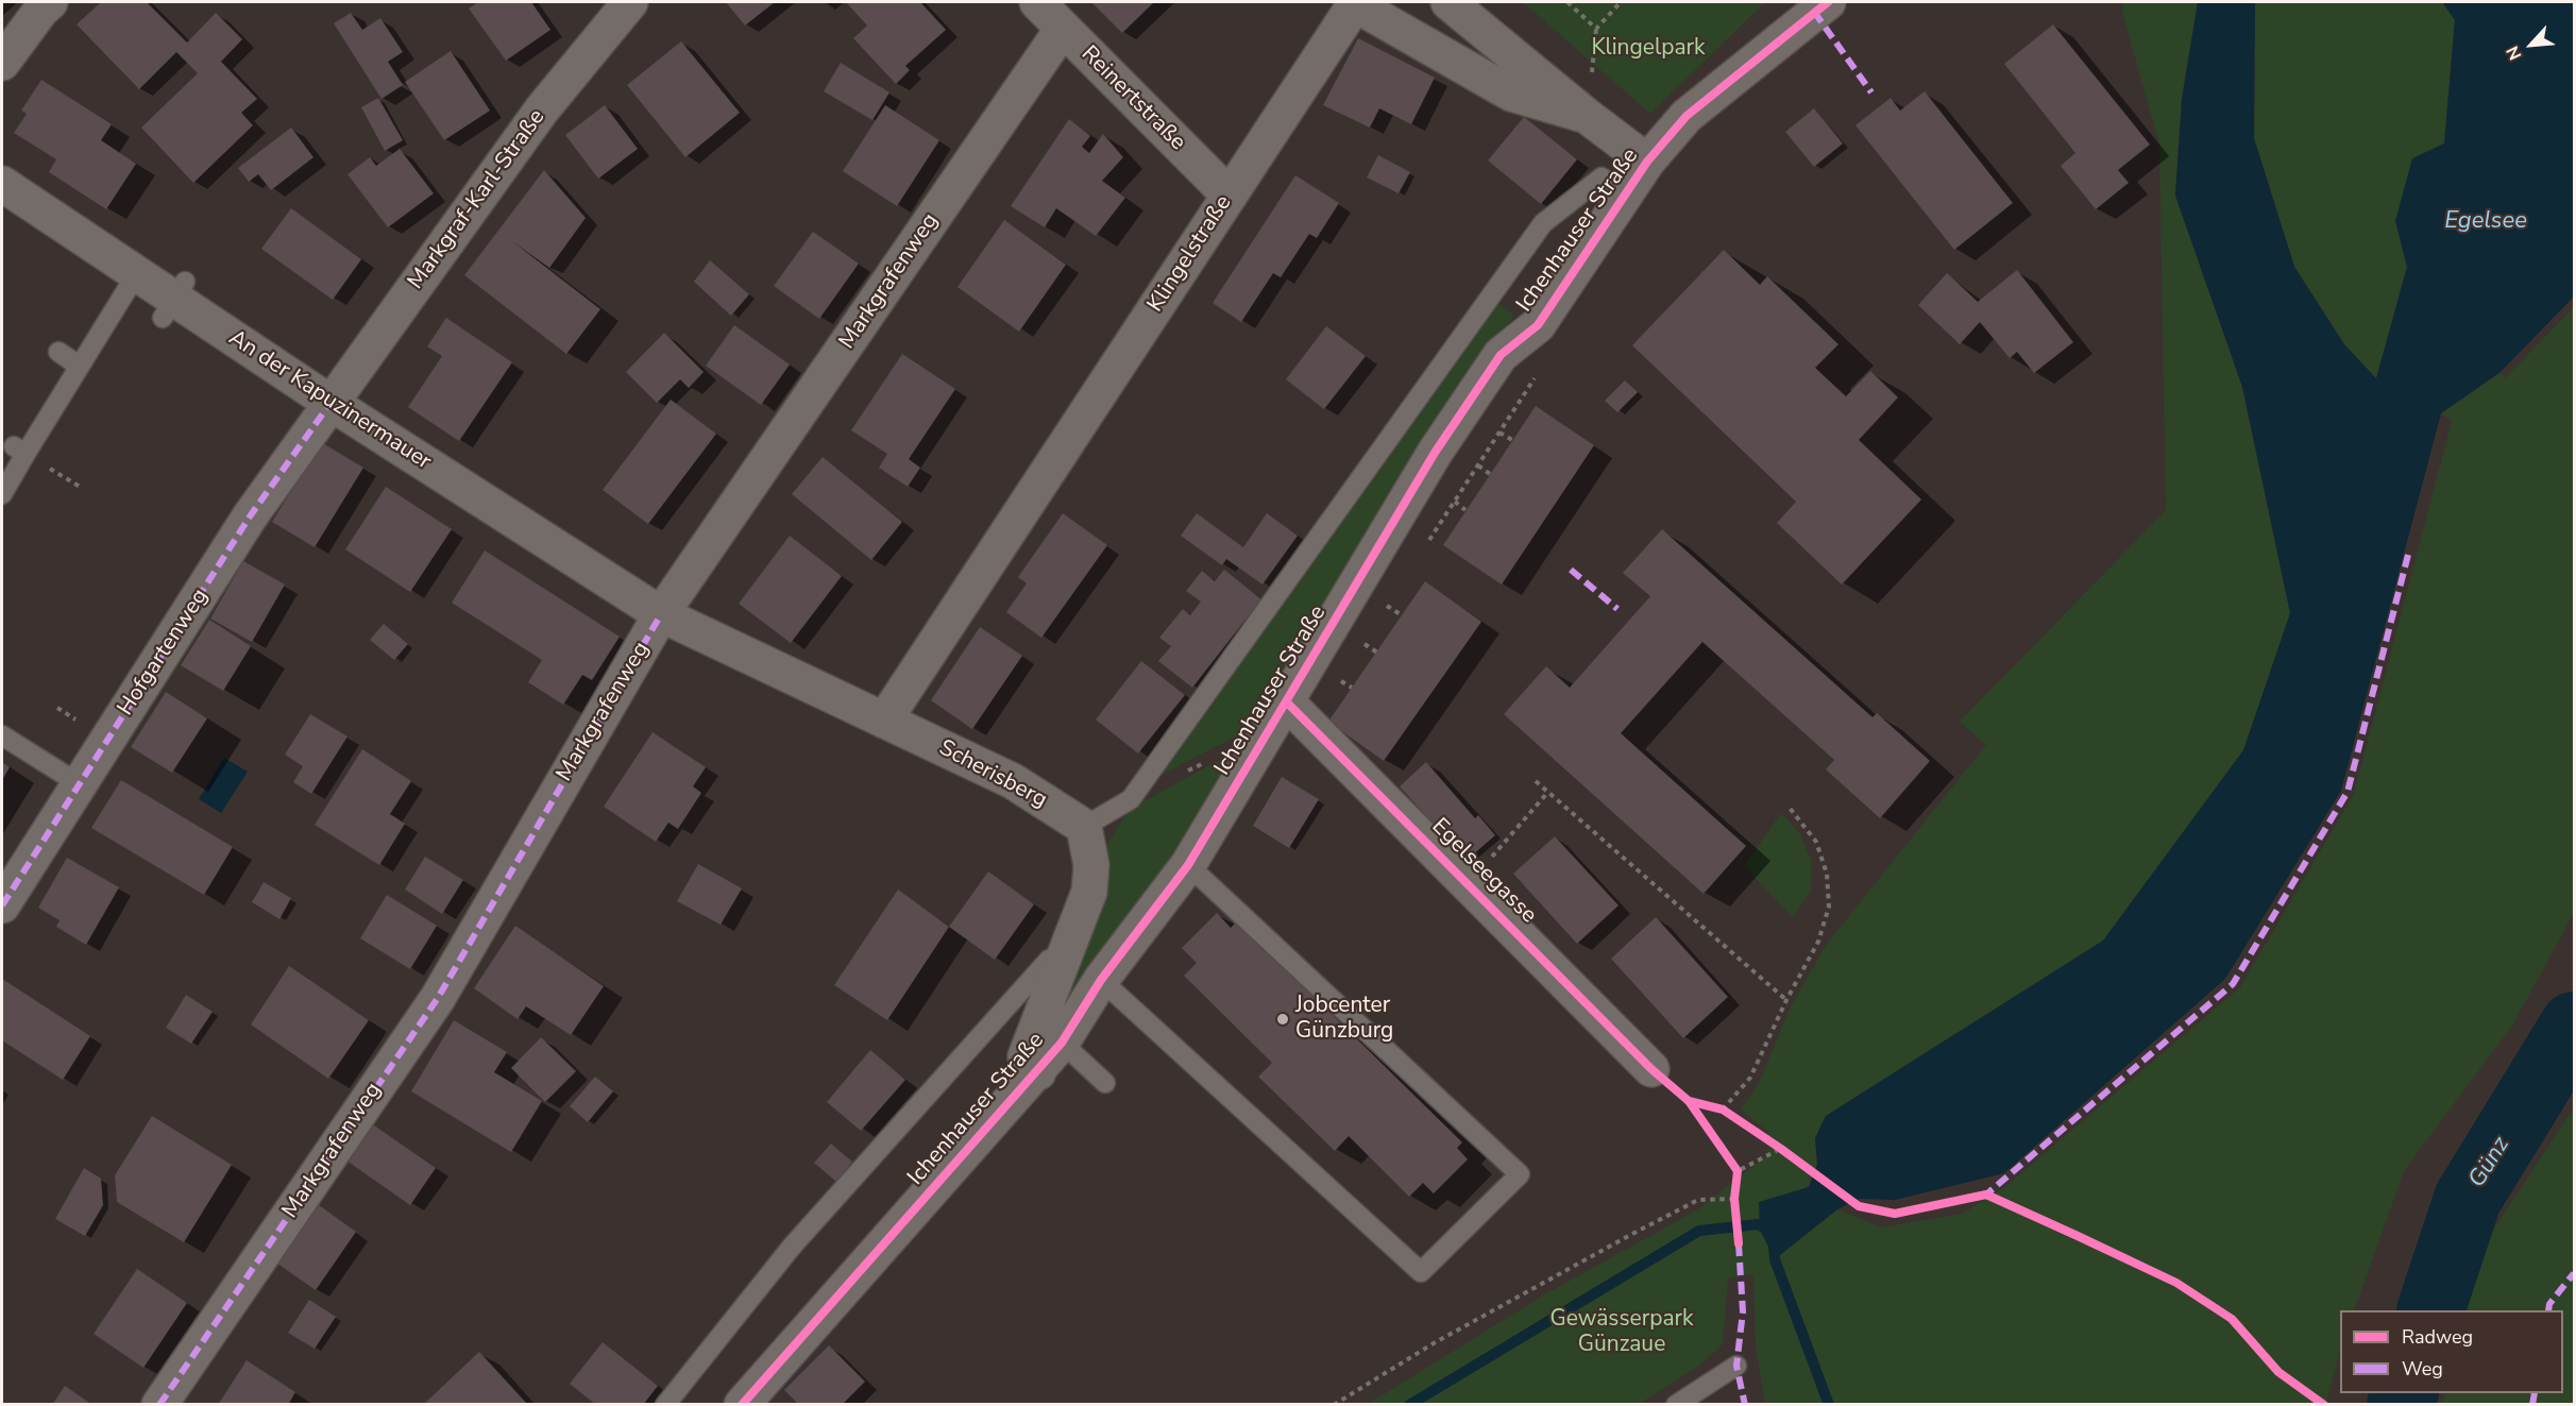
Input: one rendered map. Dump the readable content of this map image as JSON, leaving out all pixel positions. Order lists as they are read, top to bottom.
{
  "streets": {
    "street": [
      "Reinertstraße",
      "Markgraf-Karl-Straße",
      "Ichenhauser Straße",
      "Klingelstraße",
      "Markgrafenweg",
      "An der Kapuzinermauer",
      "Hofgartenweg",
      "Scherisberg",
      "Egelseegasse"
    ]
  },
  "crossings": [
    ["Reinertstraße", "Klingelstraße"],
    ["Reinertstraße", "Markgrafenweg"],
    ["Markgraf-Karl-Straße", "An der Kapuzinermauer"],
    ["Markgraf-Karl-Straße", "Hofgartenweg"],
    ["Ichenhauser Straße", "Egelseegasse"],
    ["Klingelstraße", "Scherisberg"],
    ["Markgrafenweg", "An der Kapuzinermauer"],
    ["Markgrafenweg", "Scherisberg"],
    ["An der Kapuzinermauer", "Hofgartenweg"],
    ["An der Kapuzinermauer", "Scherisberg"]
  ],
  "water": ["Egelsee", "Günz"],
  "parks": ["Klingelpark", "Gewässerpark Günzaue"],
  "places": ["Jobcenter Günzburg"],
  "legend": ["Radweg", "Weg"],
  "north": "bottom left"
}
